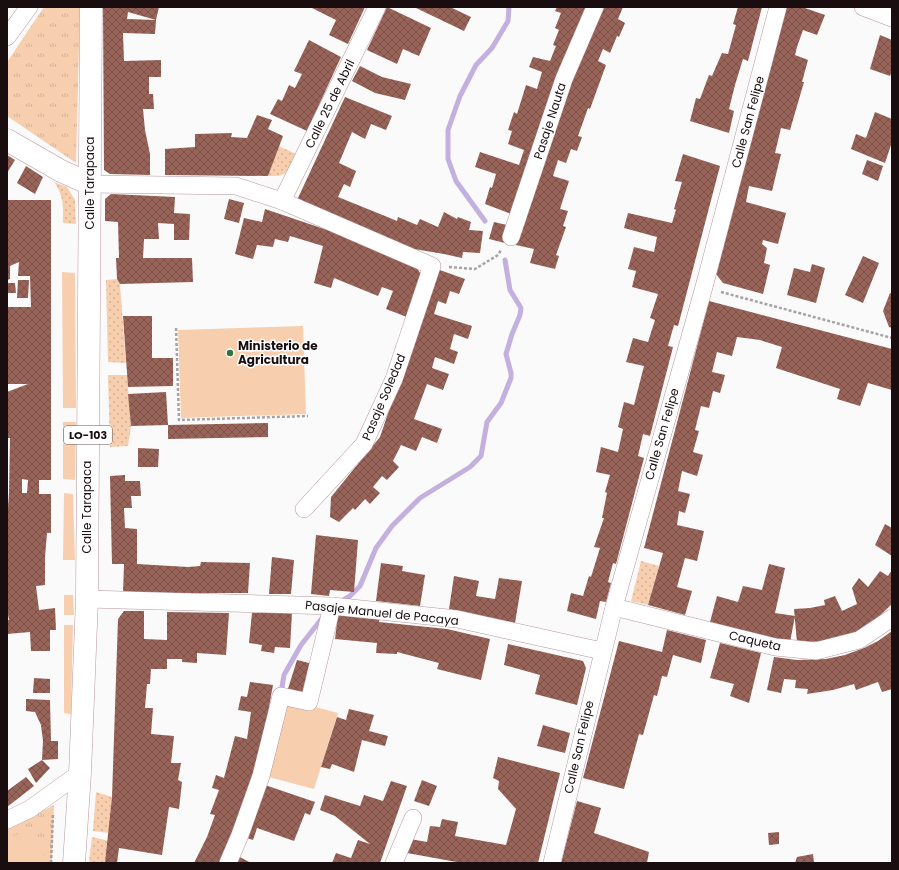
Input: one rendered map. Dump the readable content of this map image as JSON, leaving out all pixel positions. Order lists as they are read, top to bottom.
{
  "streets": {
    "main road": ["Calle Tarapaca", "LO-103"],
    "street": [
      "Calle 25 de Abril",
      "Pasaje Nauta",
      "Calle San Felipe",
      "Pasaje Soledad",
      "Pasaje Manuel de Pacaya",
      "Caqueta"
    ]
  },
  "crossings": [
    ["Calle San Felipe", "Pasaje Manuel de Pacaya"],
    ["Calle San Felipe", "Caqueta"],
    ["Calle Tarapaca", "Pasaje Manuel de Pacaya"]
  ],
  "places": ["Ministerio de Agricultura"]
}
